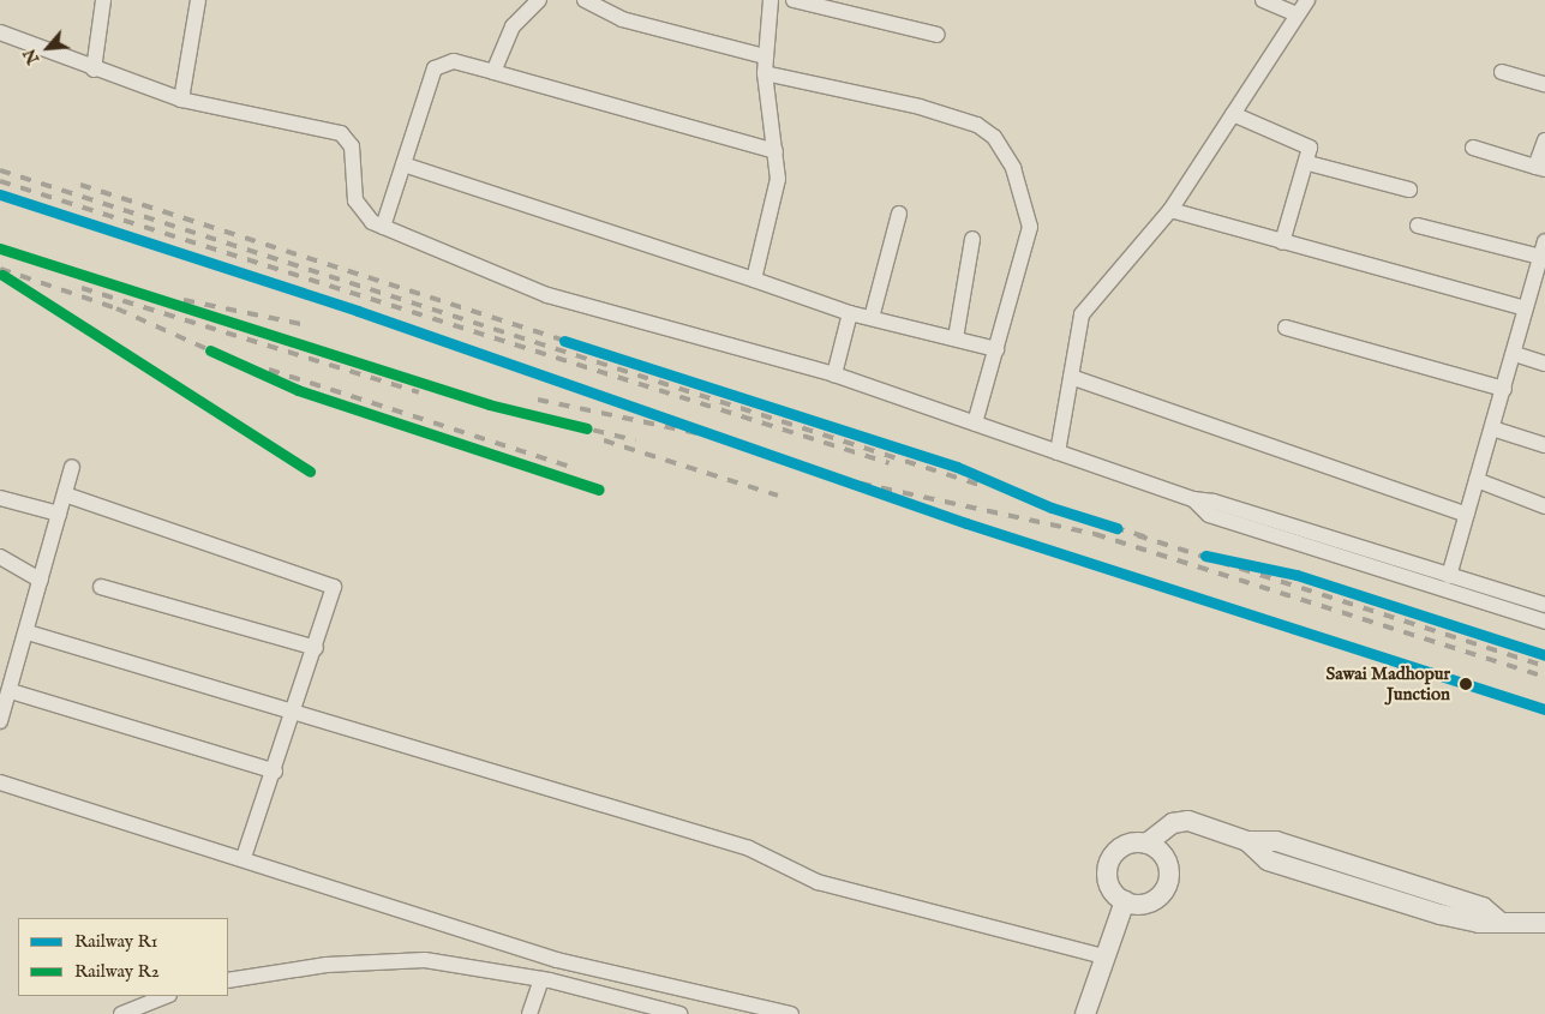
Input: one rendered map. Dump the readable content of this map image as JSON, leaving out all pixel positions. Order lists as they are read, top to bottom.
{
  "places": ["Sawai Madhopur Junction"],
  "lines": ["rail line R1", "rail line R2"],
  "legend": ["Railway R1", "Railway R2"],
  "north": "bottom left"
}
